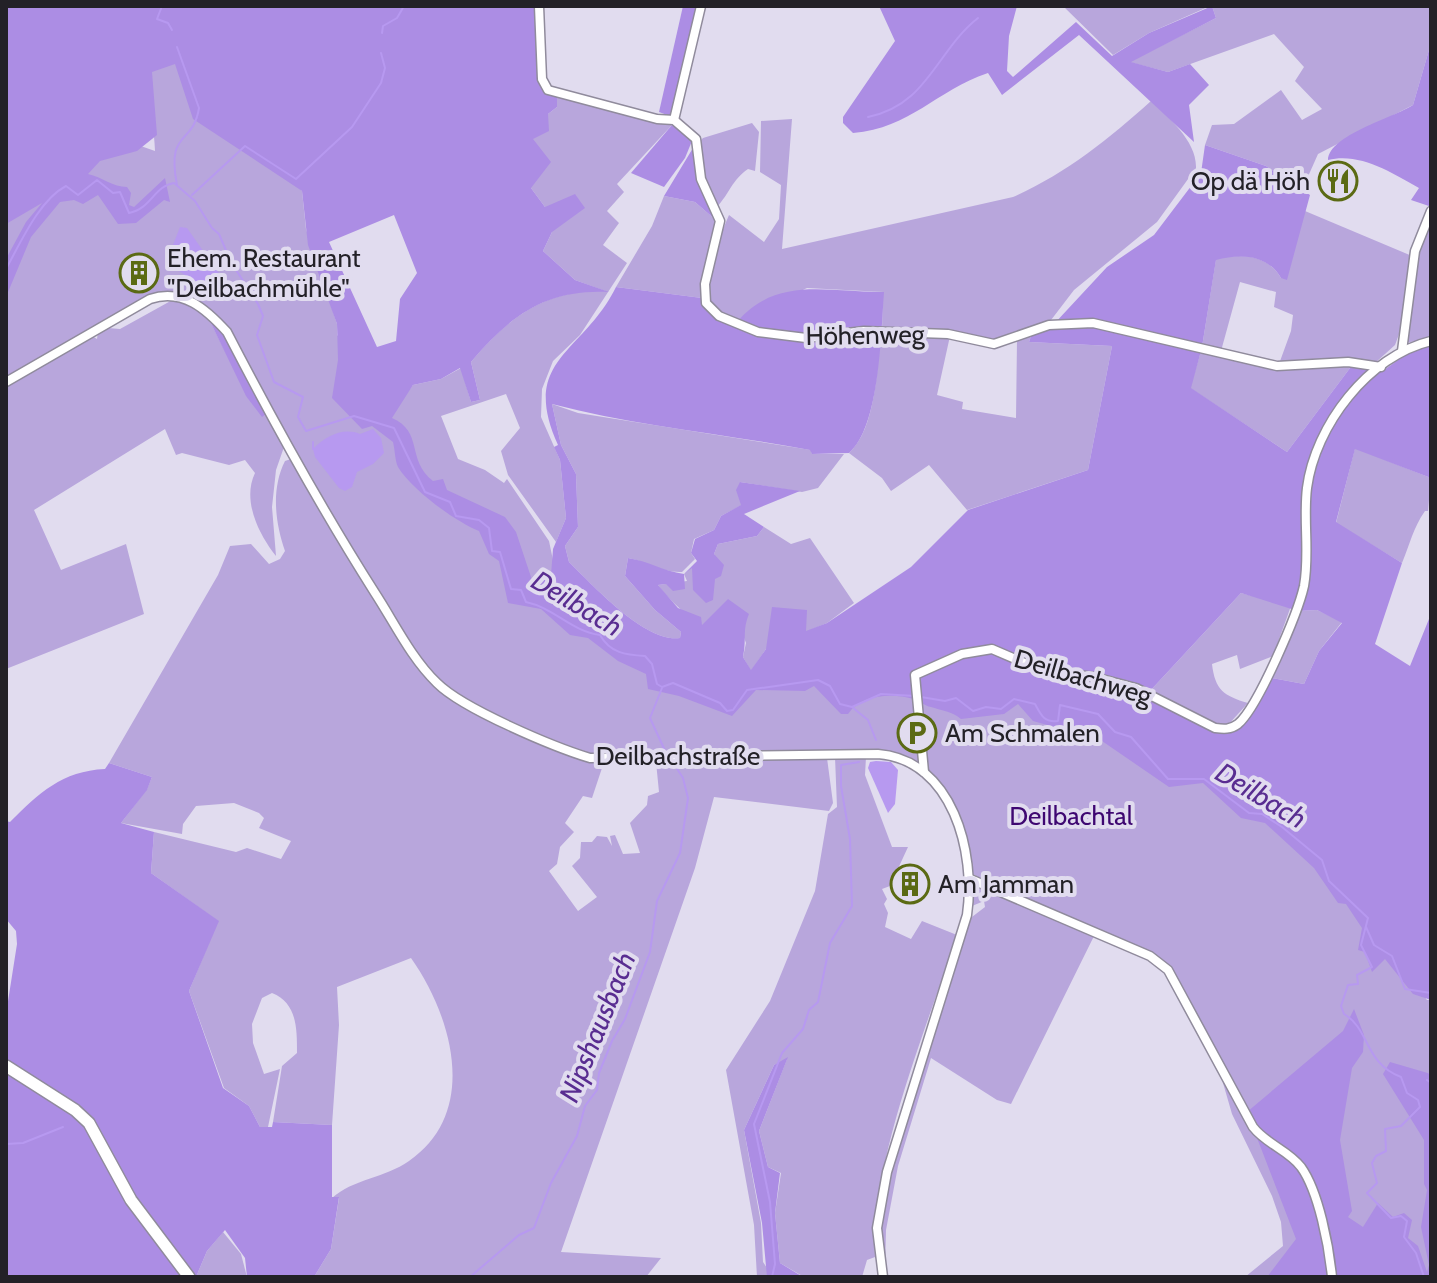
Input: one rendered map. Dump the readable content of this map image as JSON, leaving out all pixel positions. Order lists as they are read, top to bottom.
{
  "streets": {
    "street": ["Höhenweg", "Deilbachweg", "Deilbachstraße"]
  },
  "crossings": [
    ["Höhenweg", "Deilbachweg"],
    ["Deilbachweg", "Deilbachstraße"]
  ],
  "water": ["Deilbach", "Nipshausbach"],
  "parks": ["Deilbachtal"],
  "places": {
    "restaurant": ["Op dä Höh"],
    "building": ["Ehem. Restaurant \"Deilbachmühle\"", "Am Jamman"],
    "parking": ["Am Schmalen"]
  }
}
